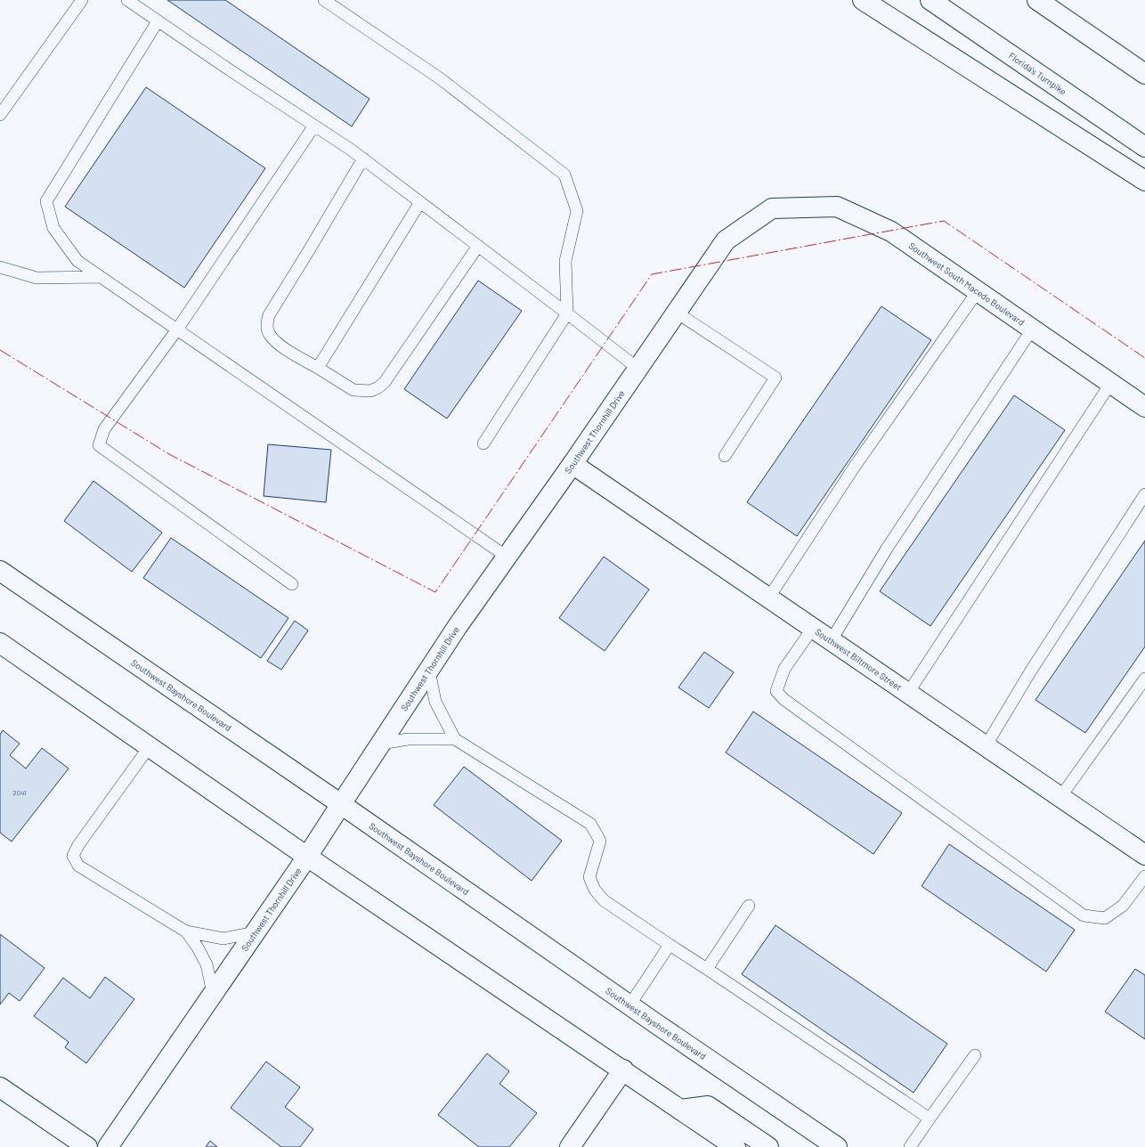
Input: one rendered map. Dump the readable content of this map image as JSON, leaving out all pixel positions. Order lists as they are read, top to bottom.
{
  "streets": {
    "main road": [
      "Florida's Turnpike",
      "Southwest South Macedo Boulevard",
      "Southwest Thornhill Drive",
      "Southwest Biltmore Street",
      "Southwest Bayshore Boulevard"
    ]
  },
  "crossings": [
    ["Southwest South Macedo Boulevard", "Southwest Thornhill Drive"],
    ["Southwest Thornhill Drive", "Southwest Biltmore Street"],
    ["Southwest Thornhill Drive", "Southwest Bayshore Boulevard"]
  ],
  "house_numbers": ["2041"]
}
